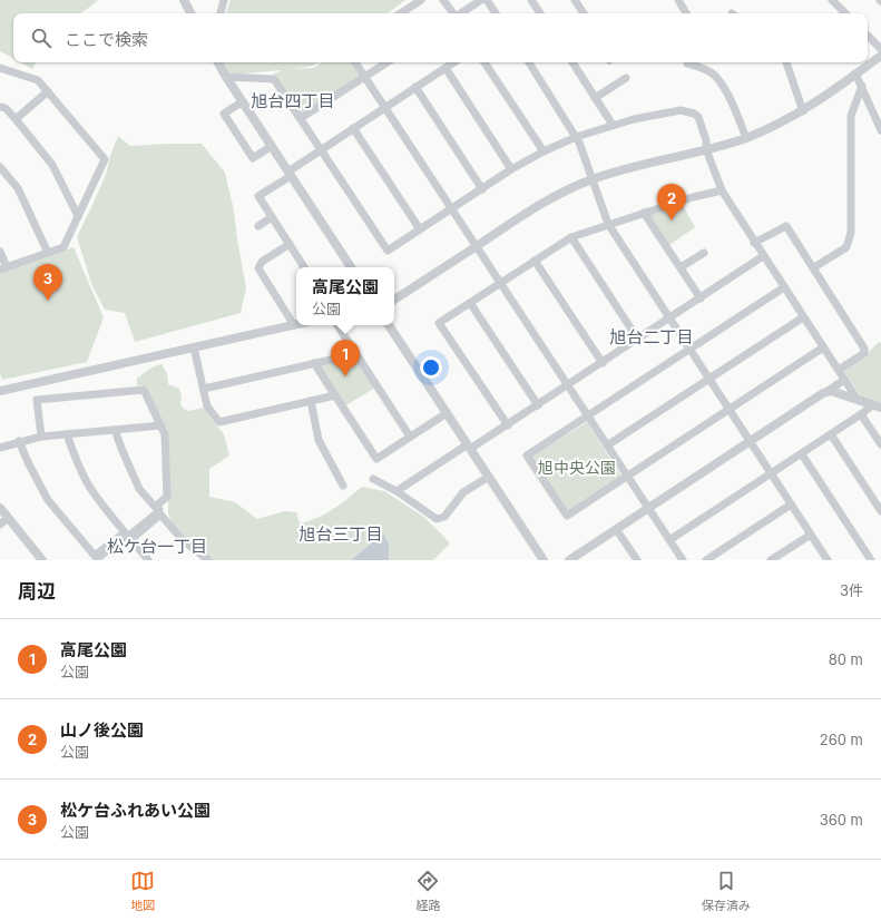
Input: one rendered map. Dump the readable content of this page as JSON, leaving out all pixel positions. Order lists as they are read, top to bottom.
{
  "districts": [
    "旭台四丁目",
    "旭台二丁目",
    "旭台三丁目",
    "松ケ台一丁目"
  ],
  "parks": ["旭中央公園"],
  "page": {
    "search": "ここで検索",
    "pins": ["2", "3", "1"],
    "popup": ["高尾公園", "公園"],
    "heading": ["周辺", "3件"],
    "list": [
      {
        "mark": "1",
        "name": "高尾公園",
        "note": "公園",
        "value": "80 m"
      },
      {
        "mark": "2",
        "name": "山ノ後公園",
        "note": "公園",
        "value": "260 m"
      },
      {
        "mark": "3",
        "name": "松ケ台ふれあい公園",
        "note": "公園",
        "value": "360 m"
      }
    ],
    "nav": ["地図", "経路", "保存済み"]
  }
}
